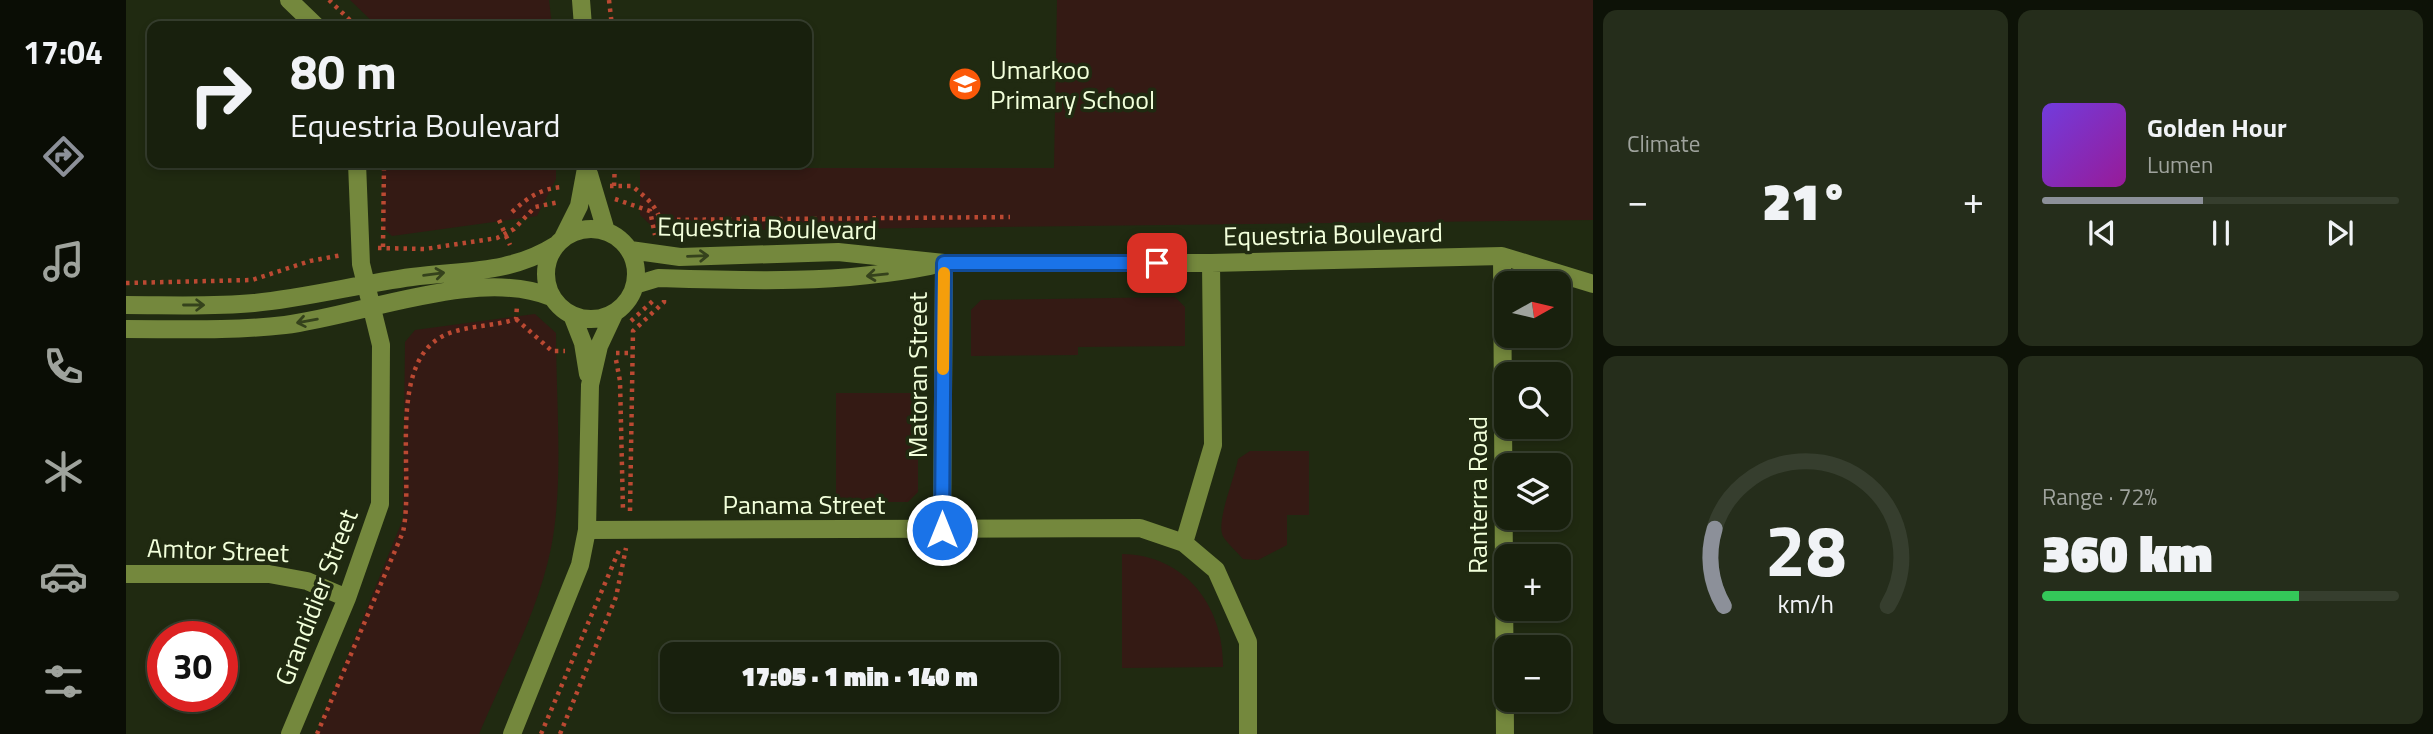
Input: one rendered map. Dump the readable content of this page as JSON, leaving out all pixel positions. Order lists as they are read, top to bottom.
{
  "streets": {
    "street": [
      "Equestria Boulevard",
      "Matoran Street",
      "Ranterra Road",
      "Panama Street",
      "Amtor Street",
      "Grandidier Street"
    ]
  },
  "crossings": [
    ["Equestria Boulevard", "Matoran Street"],
    ["Equestria Boulevard", "Ranterra Road"],
    ["Matoran Street", "Panama Street"],
    ["Amtor Street", "Grandidier Street"]
  ],
  "places": {
    "school or university": ["Umarkoo Primary School"]
  },
  "north": "right",
  "page": {
    "tabs": "17:04",
    "tile": [
      "Climate",
      ["Range · 72%", "360 km"]
    ],
    "turn": ["80 m", "Equestria Boulevard"],
    "song": ["Golden Hour", "Lumen"],
    "heat": ["−", "21°", "+"],
    "map_buttons": ["+", "−"],
    "limit": "30",
    "trip": "17:05 · 1 min · 140 m",
    "gauge": ["28", "km/h"]
  }
}
